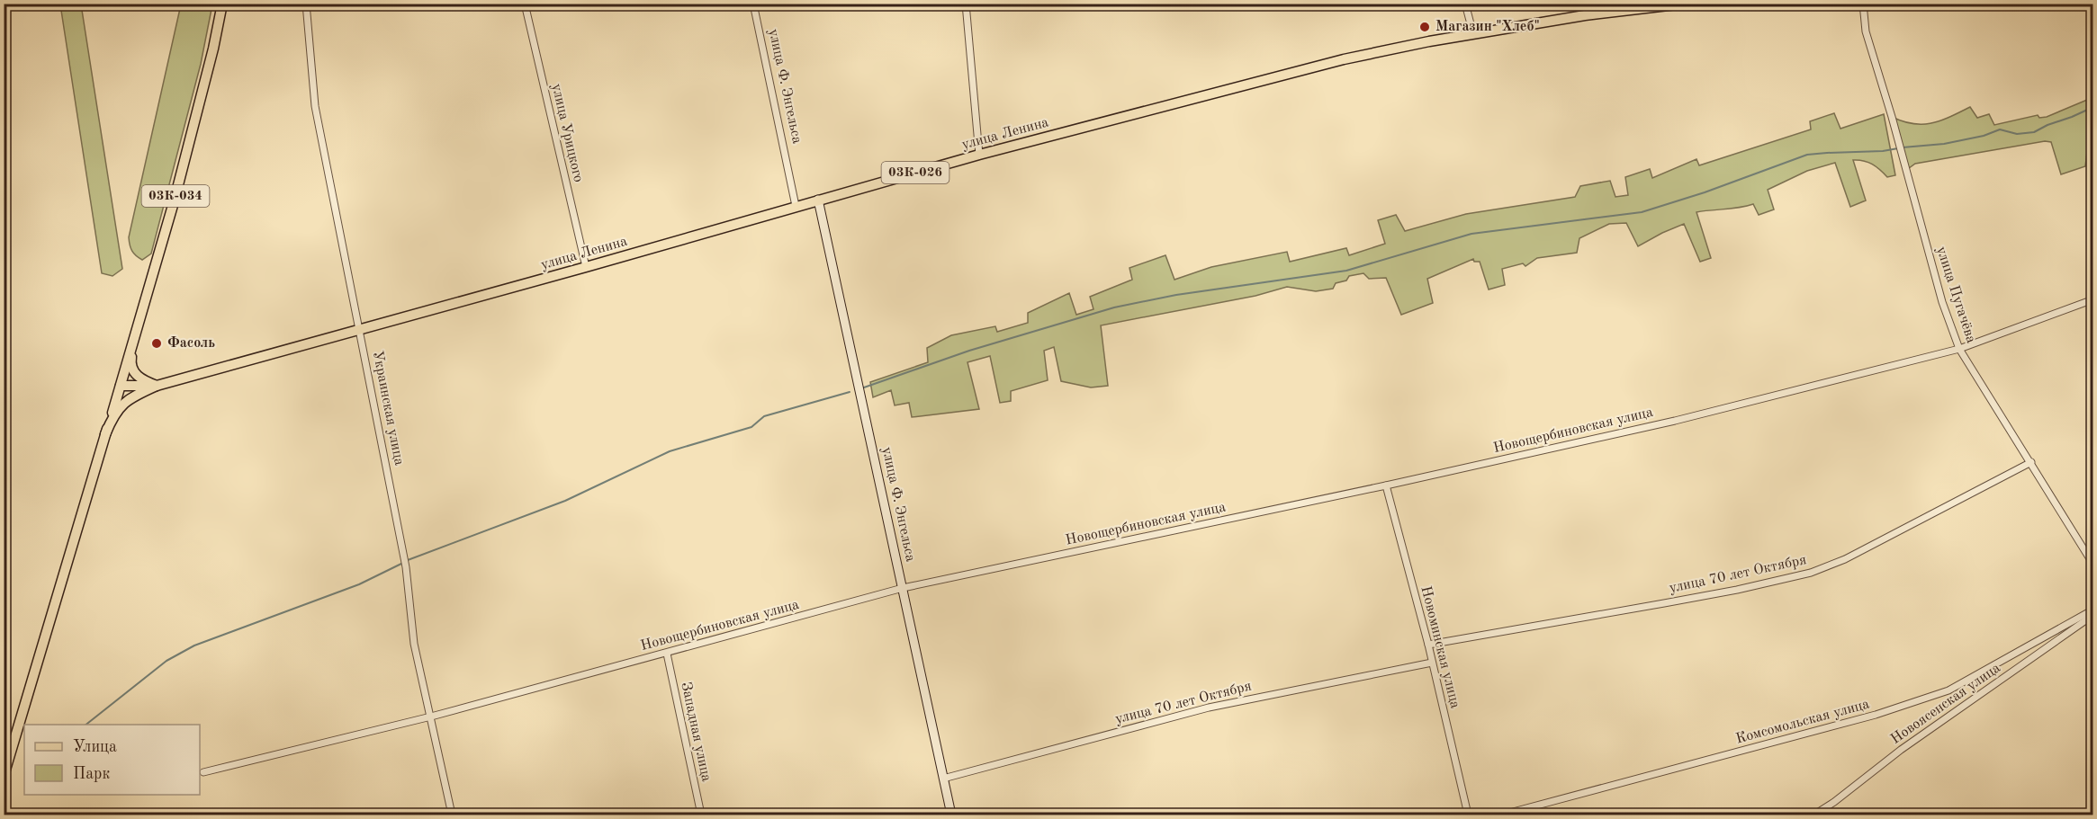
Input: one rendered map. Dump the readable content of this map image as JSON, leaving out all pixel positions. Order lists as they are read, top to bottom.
{
  "streets": {
    "main road": [
      "улица Ф. Энгельса",
      "улица Ленина",
      "03К-026",
      "03К-034"
    ],
    "street": [
      "улица Урицкого",
      "улица Пугачёва",
      "Украинская улица",
      "Новощербиновская улица",
      "улица 70 лет Октября",
      "Новоминская улица",
      "Новоясенская улица",
      "Комсомольская улица",
      "Западная улица"
    ]
  },
  "crossings": [
    ["улица Ф. Энгельса", "улица Ленина"],
    ["улица Ф. Энгельса", "Новощербиновская улица"],
    ["улица Ф. Энгельса", "улица 70 лет Октября"],
    ["улица Урицкого", "улица Ленина"],
    ["улица Ленина", "03К-026"],
    ["улица Ленина", "Украинская улица"],
    ["03К-026", "03К-034"],
    ["улица Пугачёва", "Новощербиновская улица"],
    ["улица Пугачёва", "улица 70 лет Октября"],
    ["Украинская улица", "Новощербиновская улица"],
    ["Новощербиновская улица", "Новоминская улица"],
    ["Новощербиновская улица", "Западная улица"],
    ["улица 70 лет Октября", "Новоминская улица"]
  ],
  "places": ["Магазин \"Хлеб\"", "Фасоль"],
  "legend": ["Улица", "Парк"]
}
